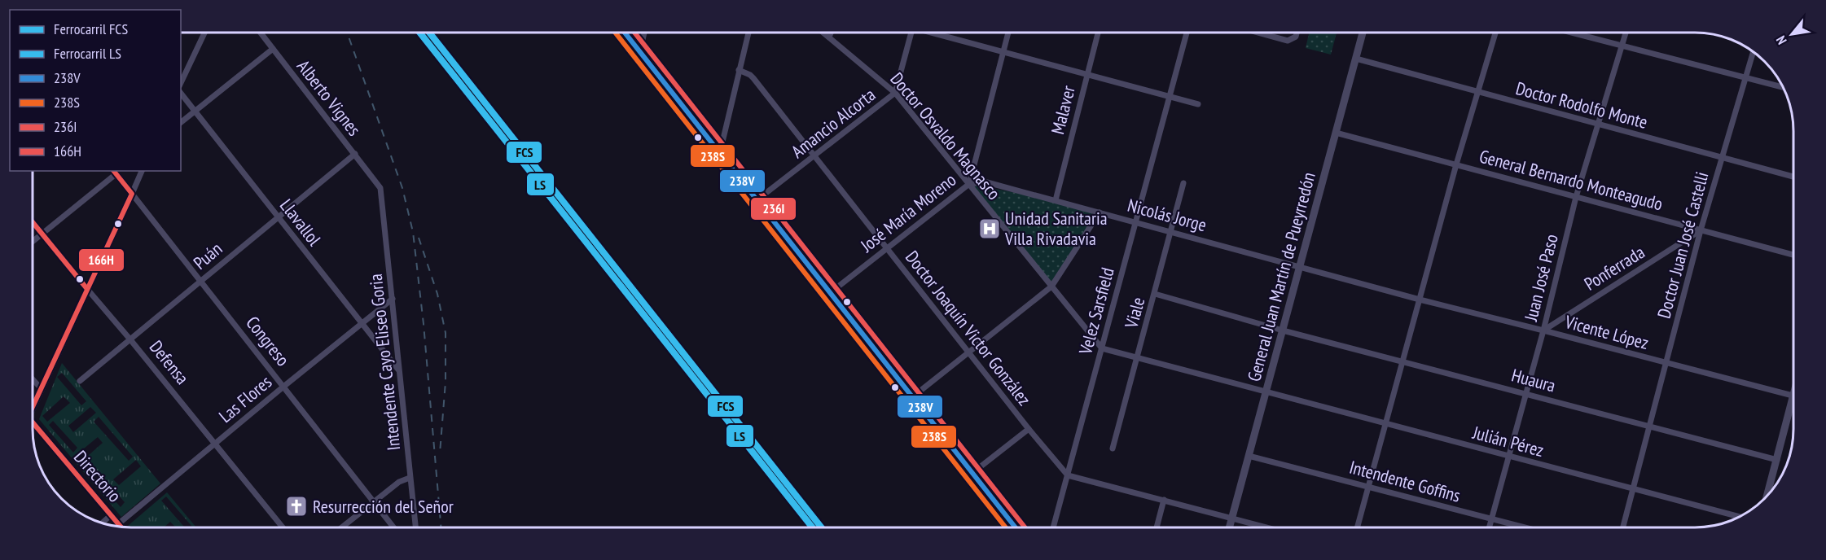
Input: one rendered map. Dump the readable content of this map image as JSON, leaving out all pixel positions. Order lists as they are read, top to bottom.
{
  "streets": {
    "street": [
      "Alberto Vignes",
      "Doctor Rodolfo Monte",
      "Malaver",
      "Amancio Alcorta",
      "Doctor Osvaldo Magnasco",
      "General Bernardo Monteagudo",
      "José María Moreno",
      "Nicolás Jorge",
      "Llavallol",
      "Doctor Juan José Castelli",
      "Puán",
      "Ponferrada",
      "General Juan Martín de Pueyrredón",
      "Juan José Paso",
      "Velez Sarsfield",
      "Viale",
      "Doctor Joaquín Victor González",
      "Vicente López",
      "Congreso",
      "Defensa",
      "Intendente Cayo Eliseo Goria",
      "Huaura",
      "Las Flores",
      "Julián Pérez",
      "Directorio",
      "Intendente Goffins"
    ]
  },
  "crossings": [
    ["Alberto Vignes", "Puán"],
    ["Alberto Vignes", "Intendente Cayo Eliseo Goria"],
    ["Doctor Rodolfo Monte", "Doctor Juan José Castelli"],
    ["Doctor Rodolfo Monte", "General Juan Martín de Pueyrredón"],
    ["Doctor Rodolfo Monte", "Juan José Paso"],
    ["Malaver", "Nicolás Jorge"],
    ["Amancio Alcorta", "Doctor Osvaldo Magnasco"],
    ["Amancio Alcorta", "Doctor Joaquín Victor González"],
    ["Doctor Osvaldo Magnasco", "José María Moreno"],
    ["Doctor Osvaldo Magnasco", "Nicolás Jorge"],
    ["Doctor Osvaldo Magnasco", "Velez Sarsfield"],
    ["General Bernardo Monteagudo", "Doctor Juan José Castelli"],
    ["General Bernardo Monteagudo", "Ponferrada"],
    ["General Bernardo Monteagudo", "General Juan Martín de Pueyrredón"],
    ["General Bernardo Monteagudo", "Juan José Paso"],
    ["José María Moreno", "Nicolás Jorge"],
    ["José María Moreno", "Doctor Joaquín Victor González"],
    ["Nicolás Jorge", "General Juan Martín de Pueyrredón"],
    ["Nicolás Jorge", "Velez Sarsfield"],
    ["Nicolás Jorge", "Viale"],
    ["Nicolás Jorge", "Vicente López"],
    ["Llavallol", "Puán"],
    ["Llavallol", "Intendente Cayo Eliseo Goria"],
    ["Llavallol", "Las Flores"],
    ["Doctor Juan José Castelli", "Ponferrada"],
    ["Doctor Juan José Castelli", "Vicente López"],
    ["Doctor Juan José Castelli", "Huaura"],
    ["Doctor Juan José Castelli", "Julián Pérez"],
    ["Puán", "Congreso"],
    ["Puán", "Defensa"],
    ["Ponferrada", "Juan José Paso"],
    ["Ponferrada", "Vicente López"],
    ["General Juan Martín de Pueyrredón", "Vicente López"],
    ["General Juan Martín de Pueyrredón", "Huaura"],
    ["General Juan Martín de Pueyrredón", "Julián Pérez"],
    ["General Juan Martín de Pueyrredón", "Intendente Goffins"],
    ["Juan José Paso", "Vicente López"],
    ["Juan José Paso", "Huaura"],
    ["Juan José Paso", "Julián Pérez"],
    ["Juan José Paso", "Intendente Goffins"],
    ["Velez Sarsfield", "Doctor Joaquín Victor González"],
    ["Viale", "Huaura"],
    ["Congreso", "Las Flores"],
    ["Defensa", "Las Flores"],
    ["Intendente Cayo Eliseo Goria", "Las Flores"],
    ["Las Flores", "Directorio"]
  ],
  "places": {
    "hospital": ["Unidad Sanitaria Villa Rivadavia"],
    "church": ["Resurrección del Señor"]
  },
  "lines": [
    "transit line 236I",
    "transit line 238V",
    "transit line 238S",
    "rail line FCS",
    "rail line LS",
    "transit line 166H"
  ],
  "legend": [
    "Ferrocarril FCS",
    "Ferrocarril LS",
    "238V",
    "238S",
    "236I",
    "166H"
  ],
  "north": "bottom left"
}
